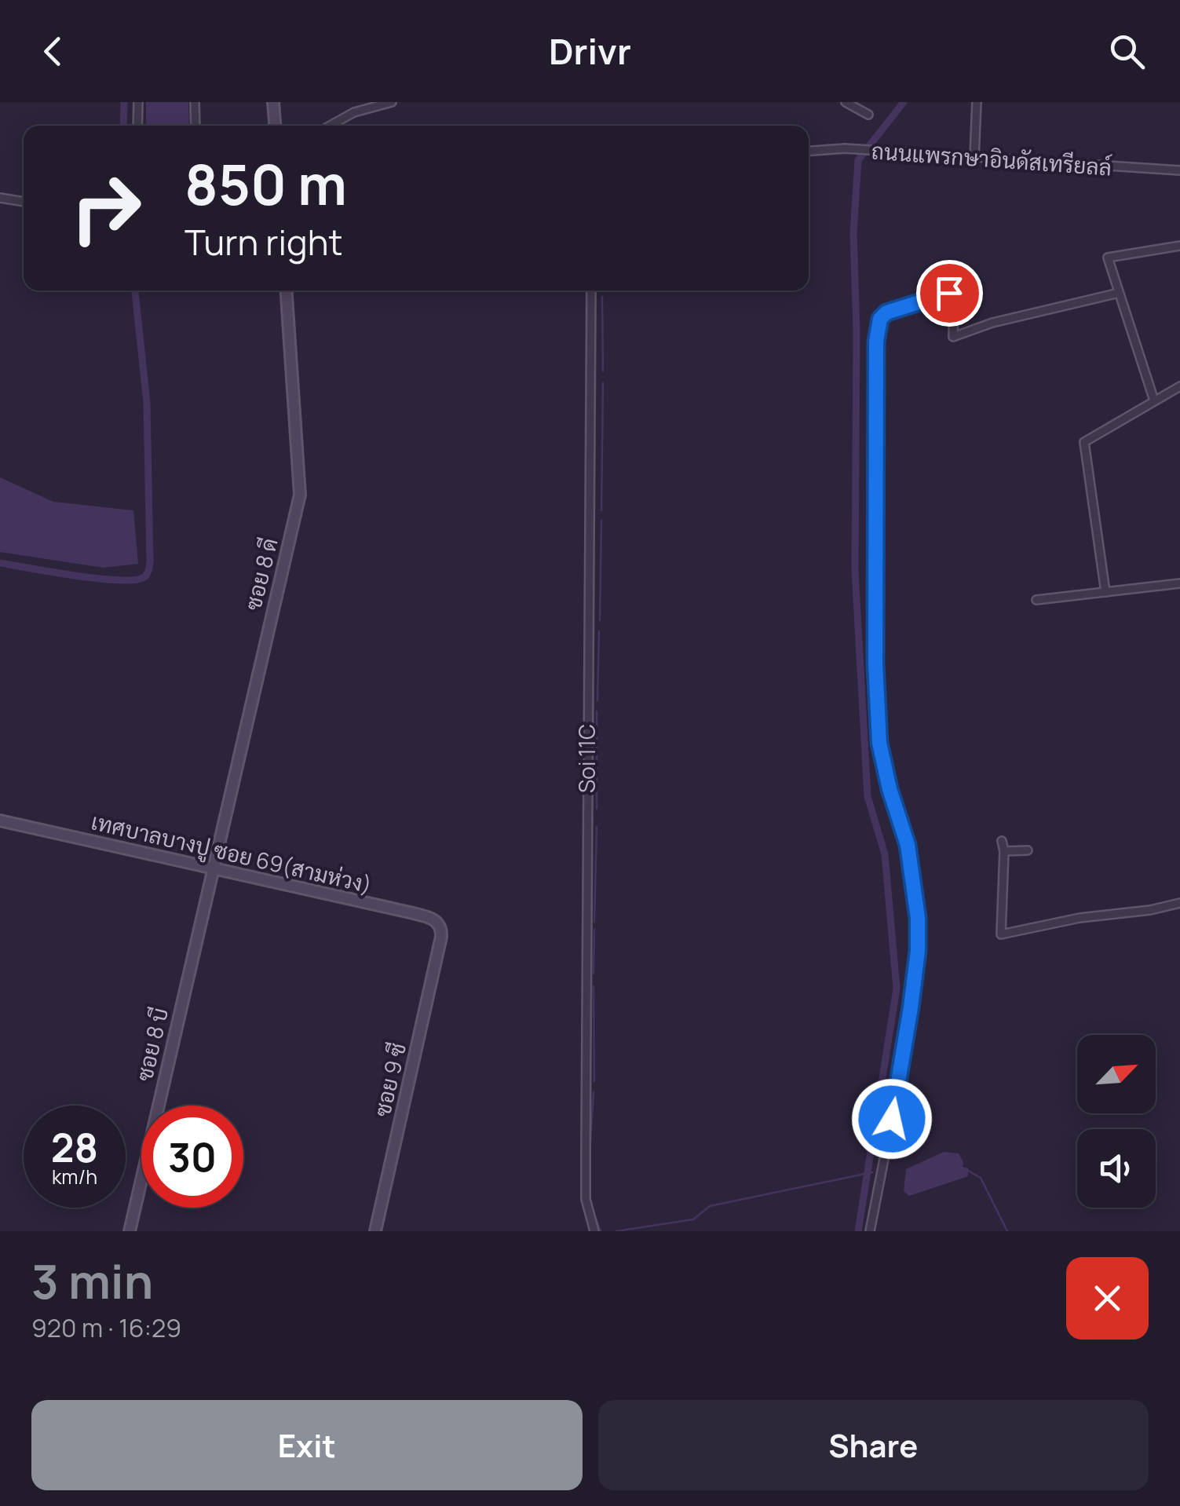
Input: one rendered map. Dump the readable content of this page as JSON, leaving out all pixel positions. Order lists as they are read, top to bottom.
{
  "streets": {
    "street": [
      "ถนนแพรกษาอินดัสเทรียลล์",
      "ซอย 8 ดี",
      "Soi 11C",
      "เทศบาลบางปู ซอย 69(สามห่วง)",
      "ซอย 8 บี",
      "ซอย 9 ซี"
    ]
  },
  "crossings": [
    ["ซอย 8 ดี", "เทศบาลบางปู ซอย 69(สามห่วง)"],
    ["ซอย 8 ดี", "ซอย 8 บี"],
    ["เทศบาลบางปู ซอย 69(สามห่วง)", "ซอย 8 บี"],
    ["เทศบาลบางปู ซอย 69(สามห่วง)", "ซอย 9 ซี"]
  ],
  "north": "top right",
  "page": {
    "header": "Drivr",
    "turn": ["850 m", "Turn right"],
    "speed": "28 km/h",
    "limit": "30",
    "heading": ["3 min", "920 m · 16:29"],
    "buttons": ["Exit", "Share"]
  }
}
